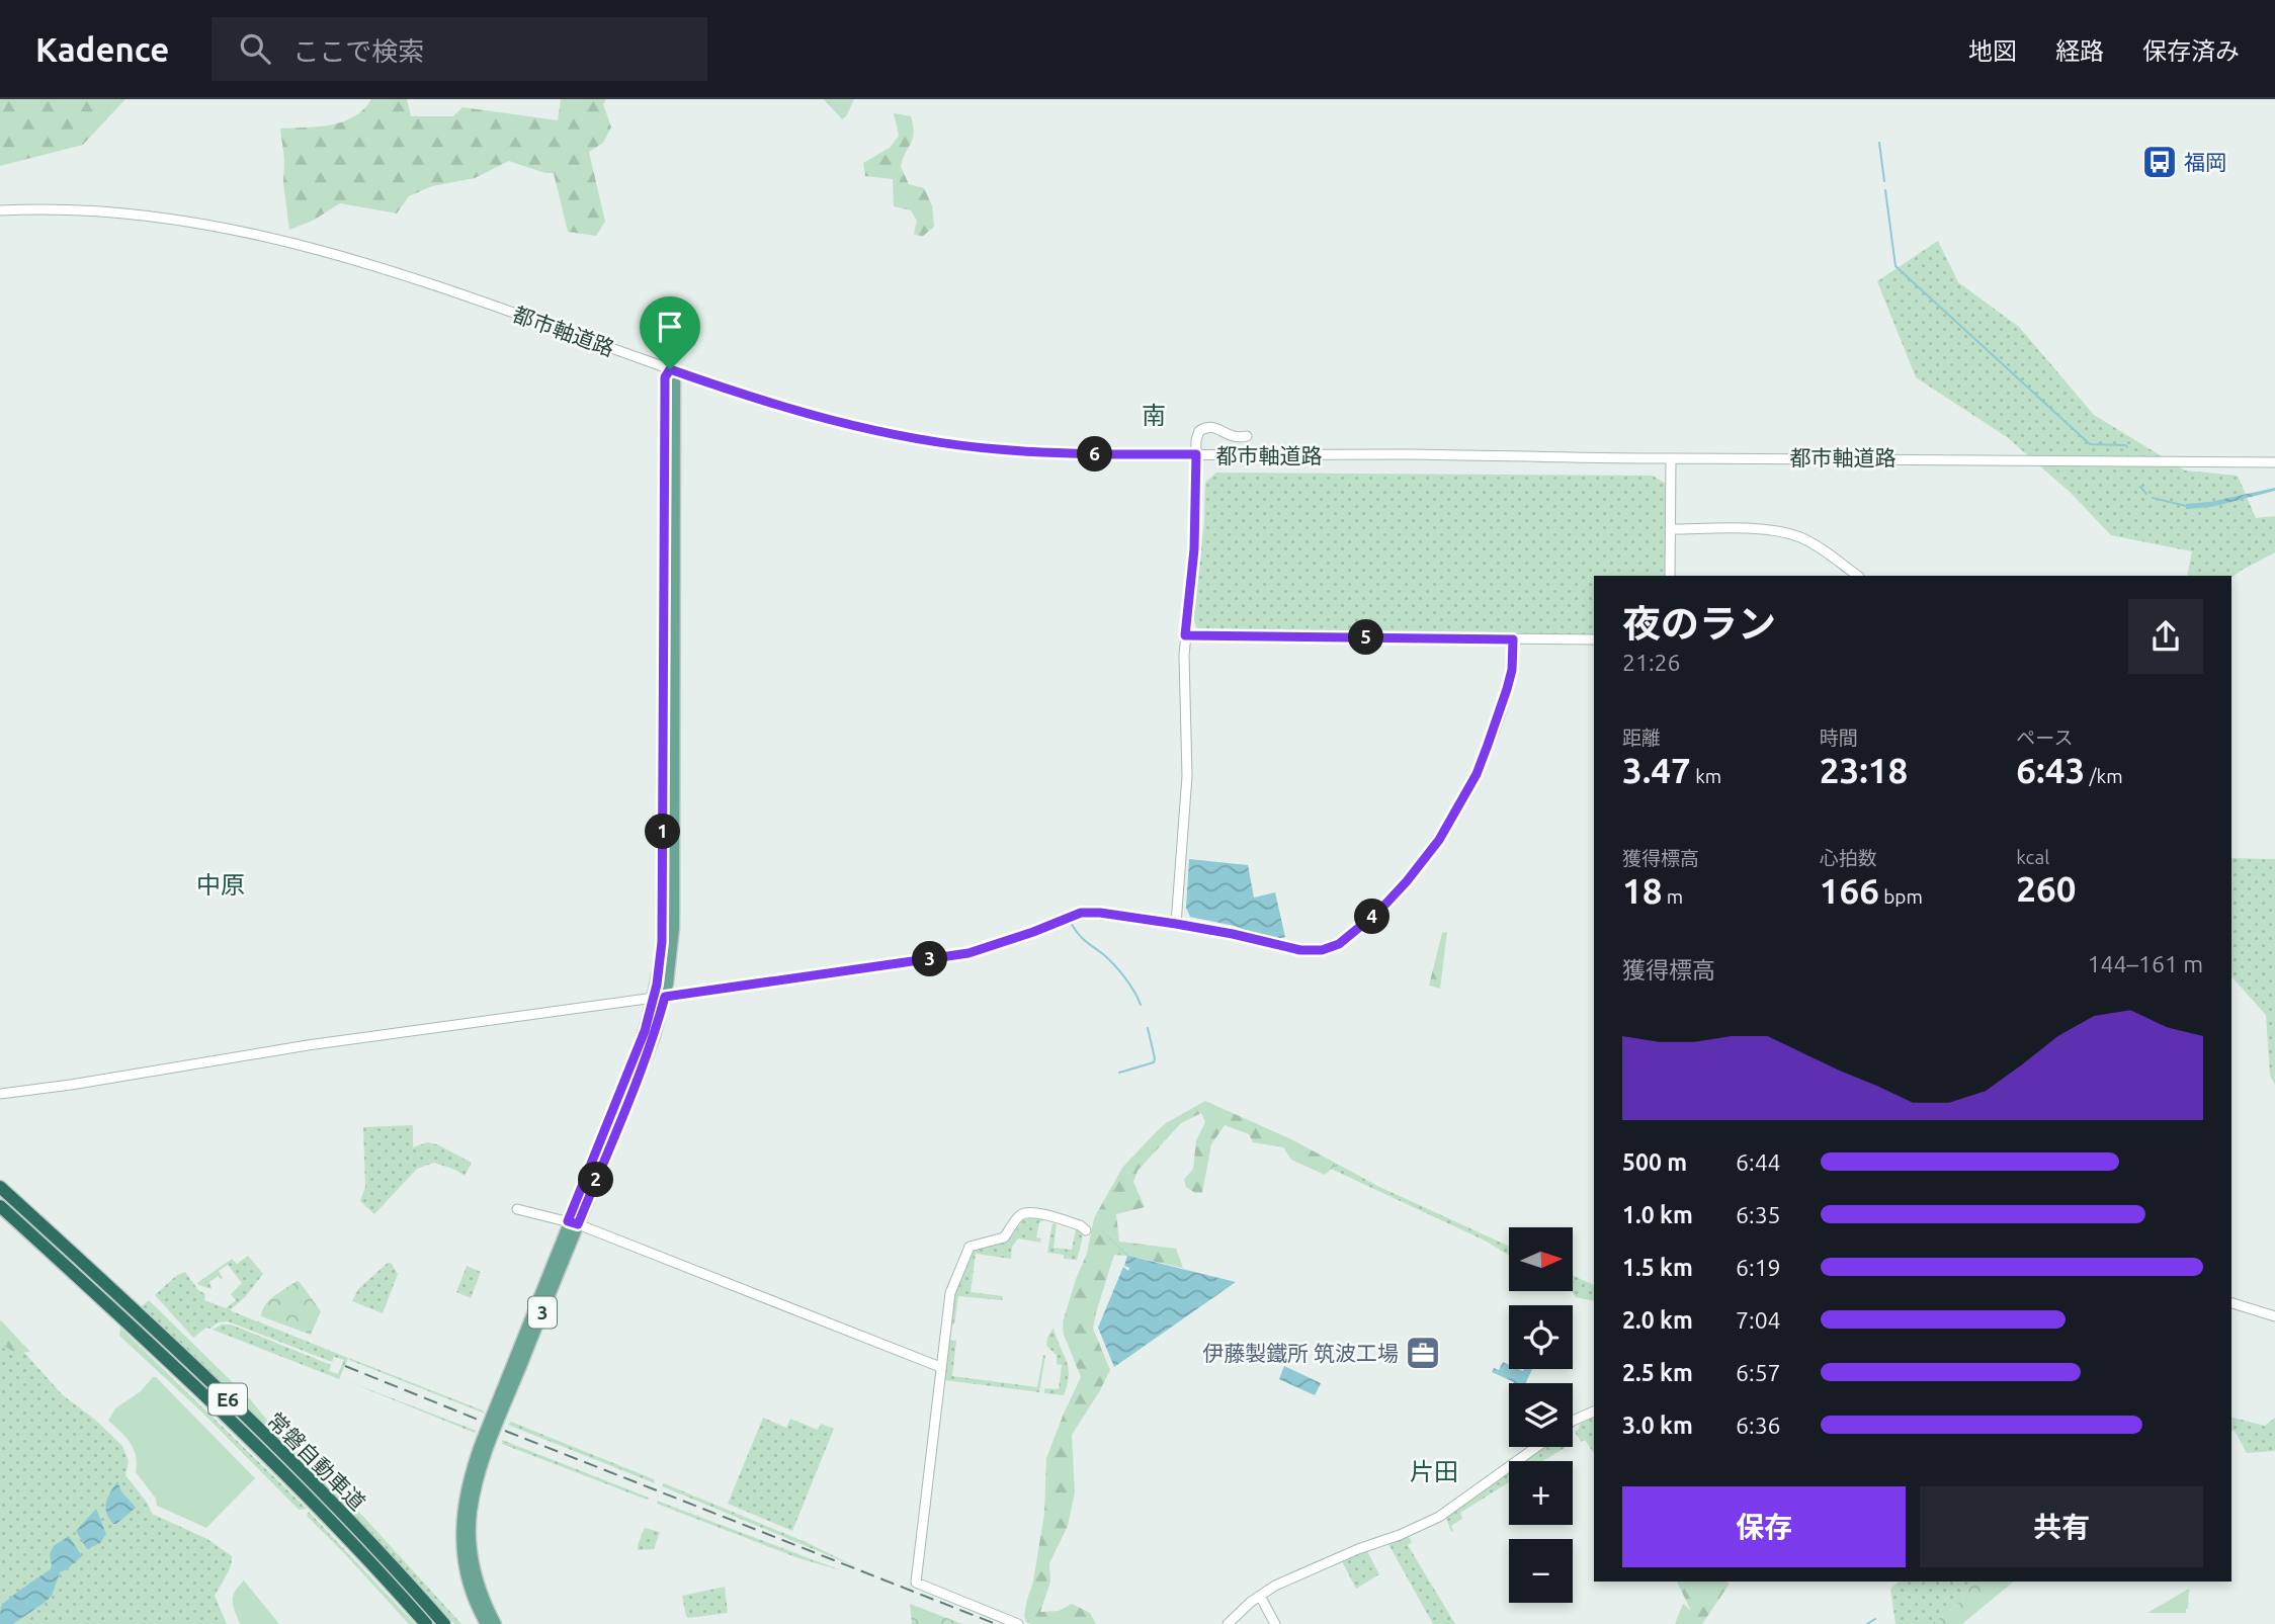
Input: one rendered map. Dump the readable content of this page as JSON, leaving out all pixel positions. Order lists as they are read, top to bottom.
{
  "streets": {
    "highway": ["E6", "常磐自動車道"],
    "main road": ["3"],
    "street": ["都市軸道路"]
  },
  "crossings": [
    ["都市軸道路", "3"]
  ],
  "districts": ["南", "中原", "片田"],
  "places": {
    "bus stop": ["福岡"],
    "office": ["伊藤製鐵所 筑波工場"]
  },
  "north": "right",
  "page": {
    "header": "Kadence",
    "search": "ここで検索",
    "nav": ["地図", "経路", "保存済み"],
    "pins": [
      "6",
      "5",
      "1",
      "4",
      "3",
      "2"
    ],
    "heading": ["夜のラン", "21:26"],
    "stats": [
      ["距離", "3.47 km"],
      ["時間", "23:18"],
      ["ペース", "6:43 /km"],
      ["獲得標高", "18 m"],
      ["心拍数", "166 bpm"],
      ["kcal", "260"]
    ],
    "chart": ["獲得標高", "144–161 m"],
    "list": [
      {
        "name": "500 m",
        "note": "6:44"
      },
      {
        "name": "1.0 km",
        "note": "6:35"
      },
      {
        "name": "1.5 km",
        "note": "6:19"
      },
      {
        "name": "2.0 km",
        "note": "7:04"
      },
      {
        "name": "2.5 km",
        "note": "6:57"
      },
      {
        "name": "3.0 km",
        "note": "6:36"
      }
    ],
    "map_buttons": ["+", "−"],
    "buttons": ["保存", "共有"]
  }
}
